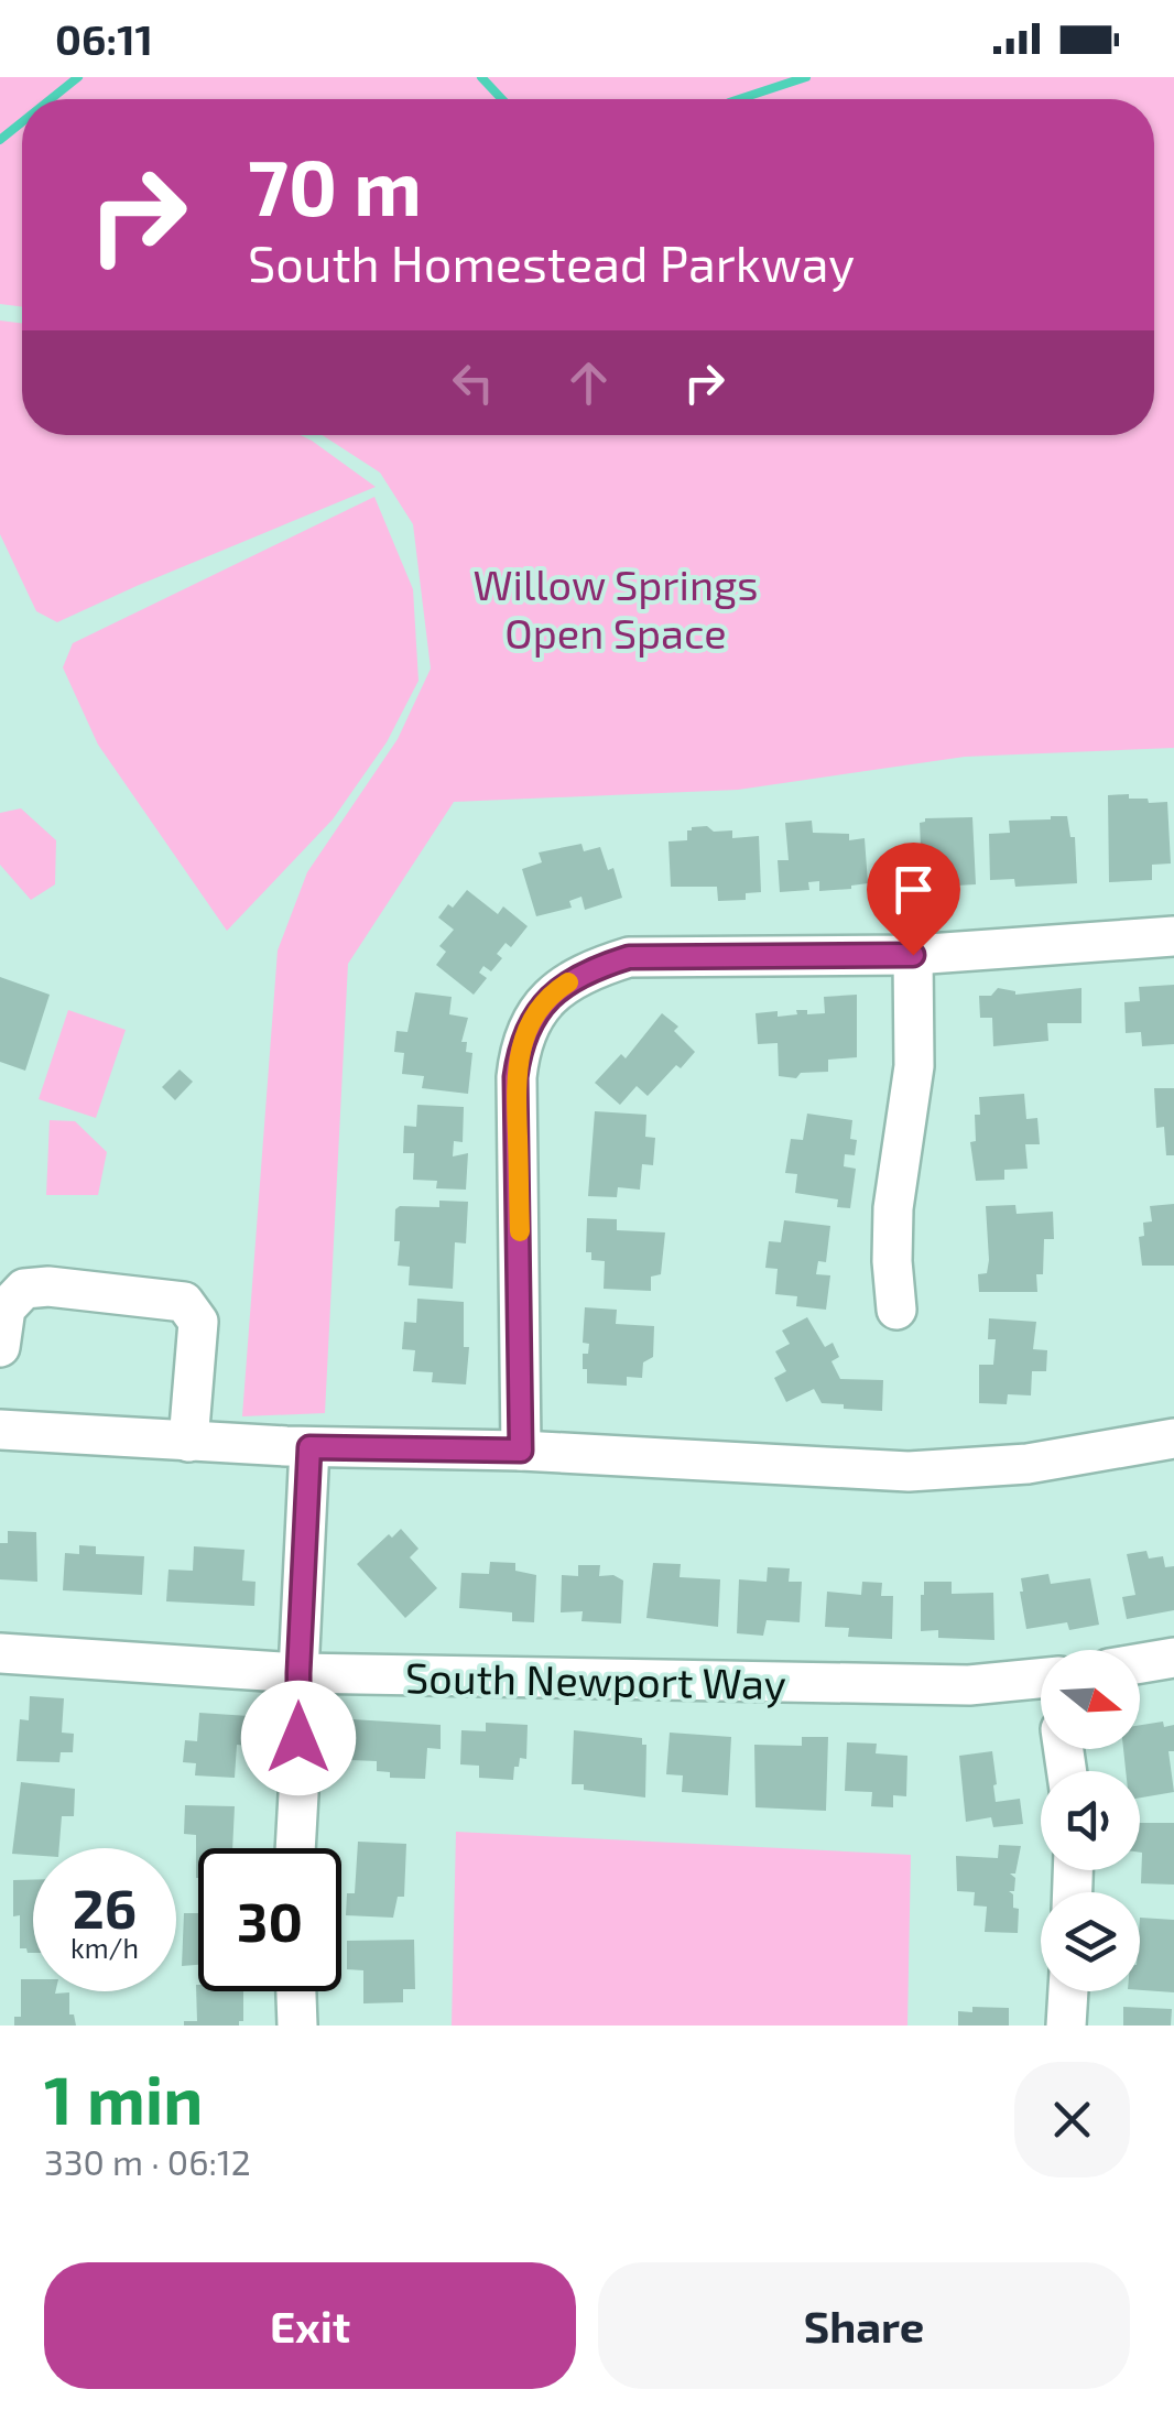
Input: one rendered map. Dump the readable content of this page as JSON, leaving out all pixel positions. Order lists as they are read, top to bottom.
{
  "streets": {
    "street": ["South Newport Way"]
  },
  "parks": ["Willow Springs Open Space"],
  "north": "right",
  "page": {
    "status": "06:11",
    "turn": ["70 m", "South Homestead Parkway"],
    "speed": "26 km/h",
    "limit": "30",
    "heading": ["1 min", "330 m · 06:12"],
    "buttons": ["Exit", "Share"]
  }
}
